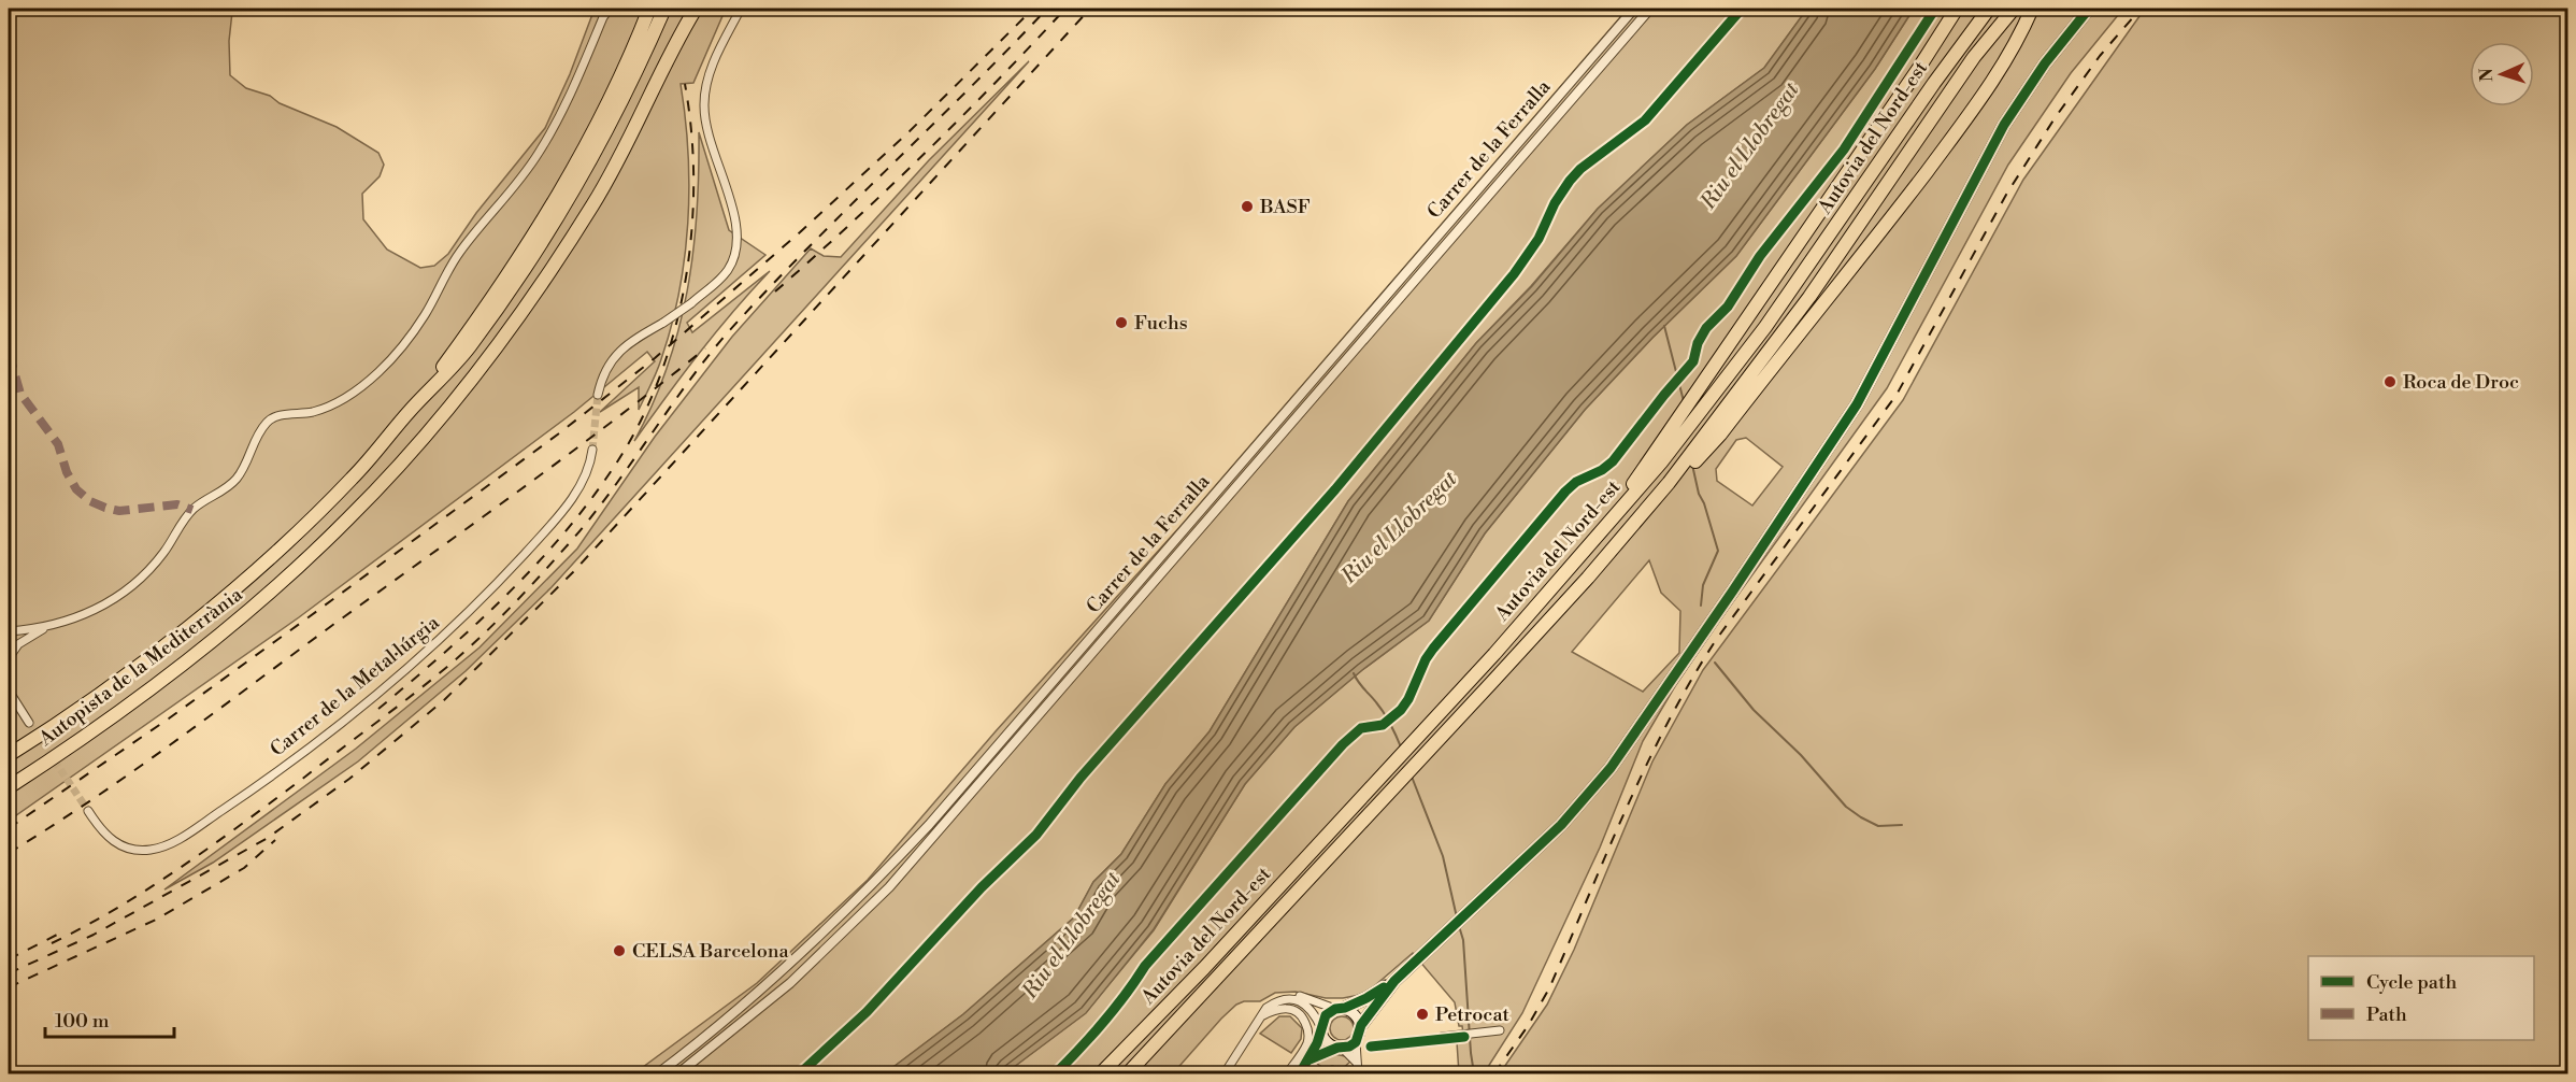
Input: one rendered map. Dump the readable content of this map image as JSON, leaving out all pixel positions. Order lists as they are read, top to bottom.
{
  "streets": {
    "highway": ["Autovia del Nord-est", "Autopista de la Mediterrània"],
    "street": ["Carrer de la Ferralla", "Carrer de la Metal·lúrgia"]
  },
  "water": ["Riu el Llobregat"],
  "places": [
    "BASF",
    "Fuchs",
    "Roca de Droc",
    "CELSA Barcelona",
    "Petrocat"
  ],
  "legend": ["Cycle path", "Path"],
  "scale_bar": "100 m",
  "north": "left"
}
